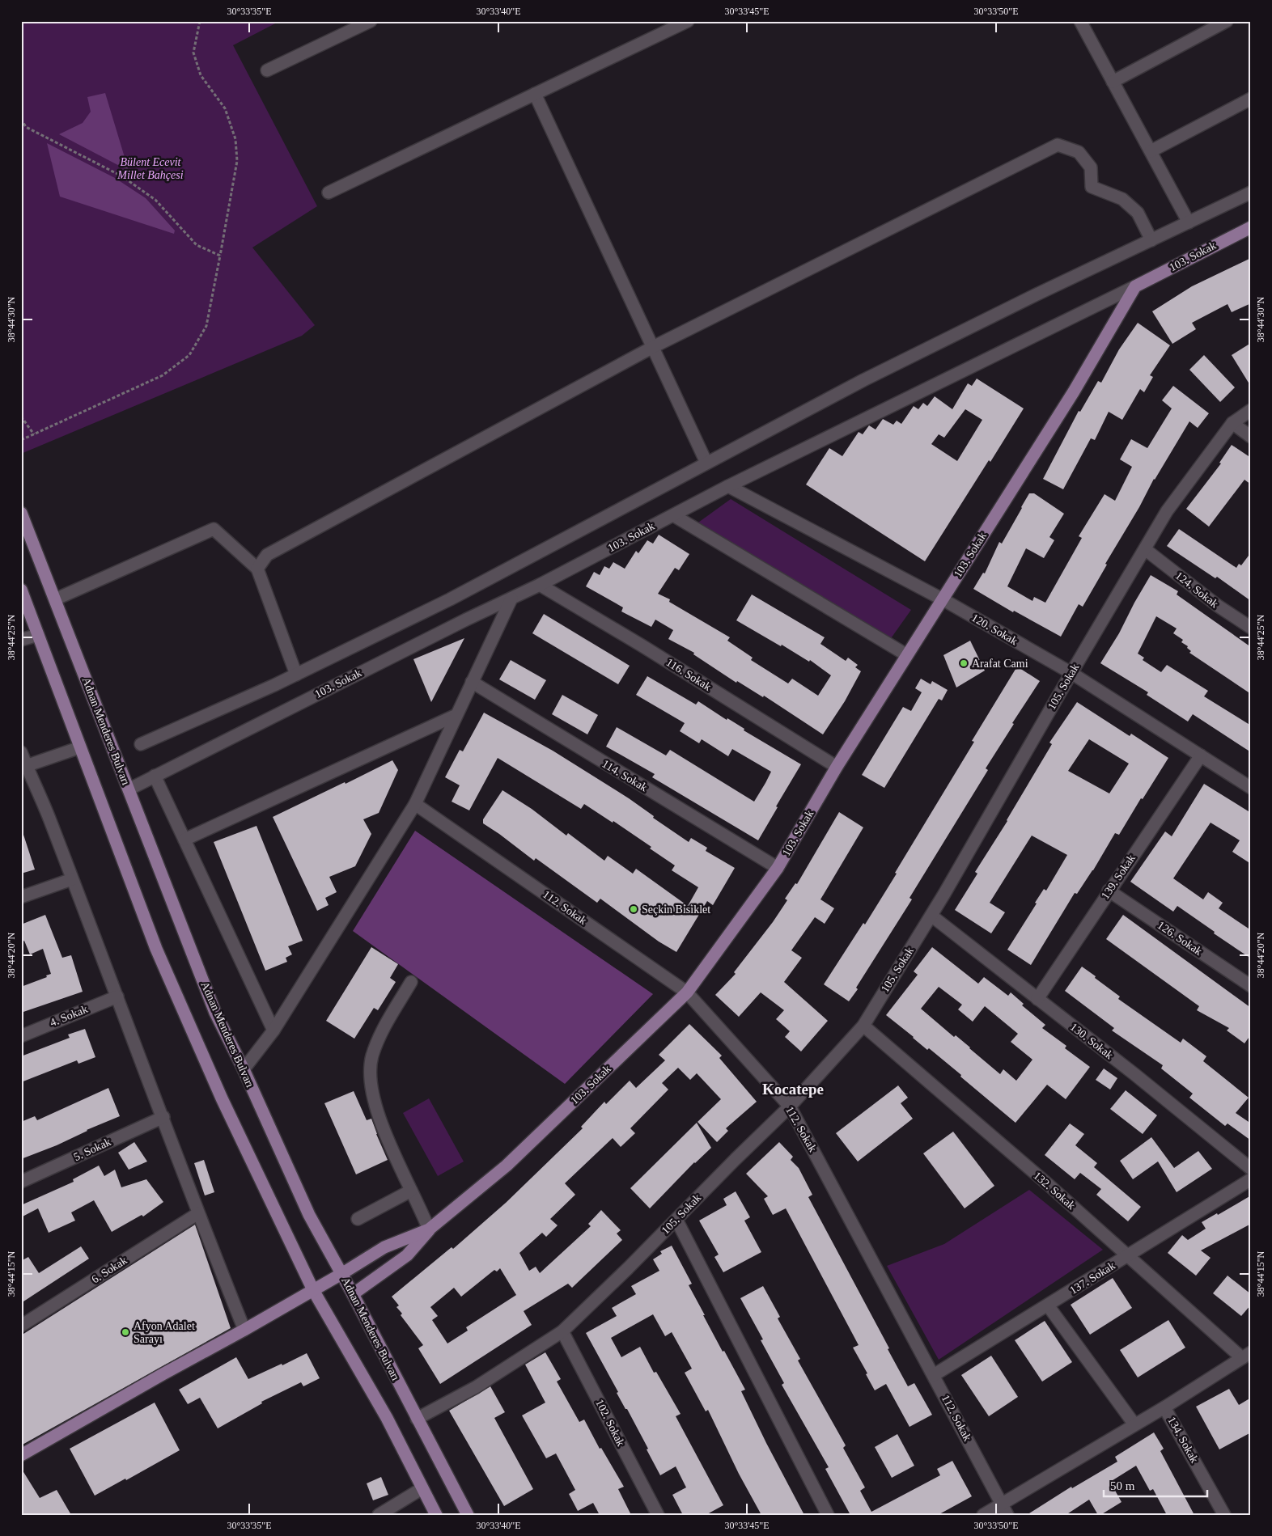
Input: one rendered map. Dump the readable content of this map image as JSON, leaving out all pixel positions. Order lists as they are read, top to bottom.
{
  "streets": {
    "main road": ["103. Sokak", "Adnan Menderes Bulvarı"],
    "street": [
      "124. Sokak",
      "120. Sokak",
      "116. Sokak",
      "105. Sokak",
      "114. Sokak",
      "139. Sokak",
      "112. Sokak",
      "126. Sokak",
      "4. Sokak",
      "130. Sokak",
      "5. Sokak",
      "132. Sokak",
      "6. Sokak",
      "137. Sokak",
      "102. Sokak",
      "134. Sokak"
    ]
  },
  "crossings": [
    ["103. Sokak", "120. Sokak"],
    ["103. Sokak", "116. Sokak"],
    ["103. Sokak", "Adnan Menderes Bulvarı"],
    ["103. Sokak", "114. Sokak"],
    ["103. Sokak", "112. Sokak"],
    ["124. Sokak", "105. Sokak"],
    ["120. Sokak", "105. Sokak"],
    ["120. Sokak", "139. Sokak"],
    ["105. Sokak", "Adnan Menderes Bulvarı"],
    ["105. Sokak", "112. Sokak"],
    ["105. Sokak", "130. Sokak"],
    ["105. Sokak", "132. Sokak"],
    ["105. Sokak", "102. Sokak"],
    ["139. Sokak", "126. Sokak"],
    ["139. Sokak", "130. Sokak"],
    ["112. Sokak", "137. Sokak"],
    ["132. Sokak", "137. Sokak"]
  ],
  "districts": ["Kocatepe"],
  "parks": ["Bülent Ecevit Millet Bahçesi"],
  "places": ["Arafat Cami", "Seçkin Bisiklet", "Afyon Adalet Sarayı"],
  "scale_bar": "50 m",
  "coordinates": [
    "30°33'35\"E",
    "30°33'40\"E",
    "30°33'45\"E",
    "30°33'50\"E",
    "38°44'30\"N",
    "38°44'25\"N",
    "38°44'20\"N",
    "38°44'15\"N"
  ]
}
